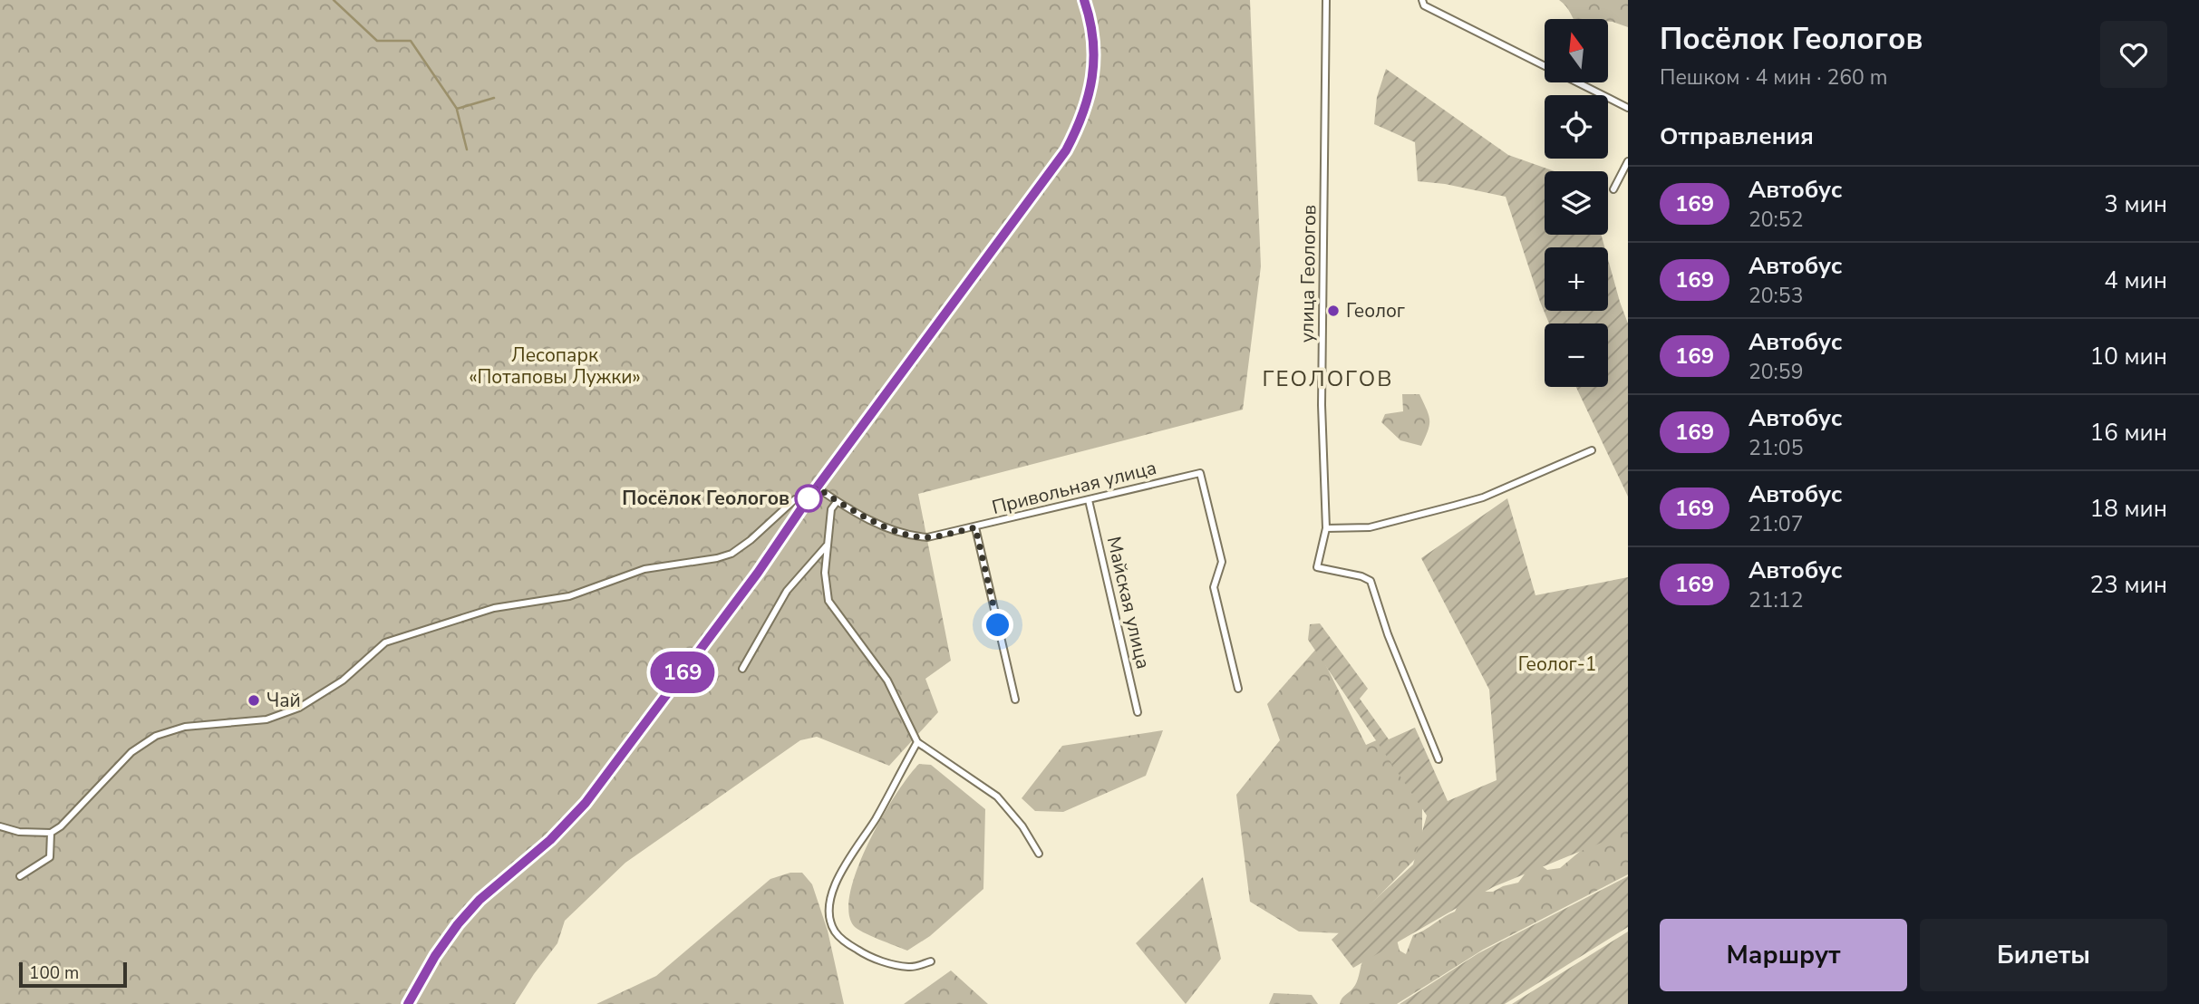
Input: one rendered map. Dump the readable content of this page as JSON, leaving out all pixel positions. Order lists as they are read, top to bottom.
{
  "streets": {
    "street": ["улица Геологов", "Привольная улица", "Майская улица"]
  },
  "crossings": [
    ["Привольная улица", "Майская улица"]
  ],
  "districts": ["ГЕОЛОГОВ"],
  "parks": ["Лесопарк «Потаповы Лужки»", "Геолог-1"],
  "places": ["Геолог", "Посёлок Геологов", "Чай"],
  "lines": ["bus line 169"],
  "scale_bar": "100 m",
  "north": "top",
  "page": {
    "on_map": "169",
    "heading": [
      ["Посёлок Геологов", "Пешком · 4 мин · 260 m"],
      "Отправления"
    ],
    "map_buttons": ["+", "−"],
    "list": [
      {
        "mark": "169",
        "name": "Автобус",
        "note": "20:52",
        "value": "3 мин"
      },
      {
        "mark": "169",
        "name": "Автобус",
        "note": "20:53",
        "value": "4 мин"
      },
      {
        "mark": "169",
        "name": "Автобус",
        "note": "20:59",
        "value": "10 мин"
      },
      {
        "mark": "169",
        "name": "Автобус",
        "note": "21:05",
        "value": "16 мин"
      },
      {
        "mark": "169",
        "name": "Автобус",
        "note": "21:07",
        "value": "18 мин"
      },
      {
        "mark": "169",
        "name": "Автобус",
        "note": "21:12",
        "value": "23 мин"
      }
    ],
    "buttons": ["Маршрут", "Билеты"],
    "scale": "100 m"
  }
}
